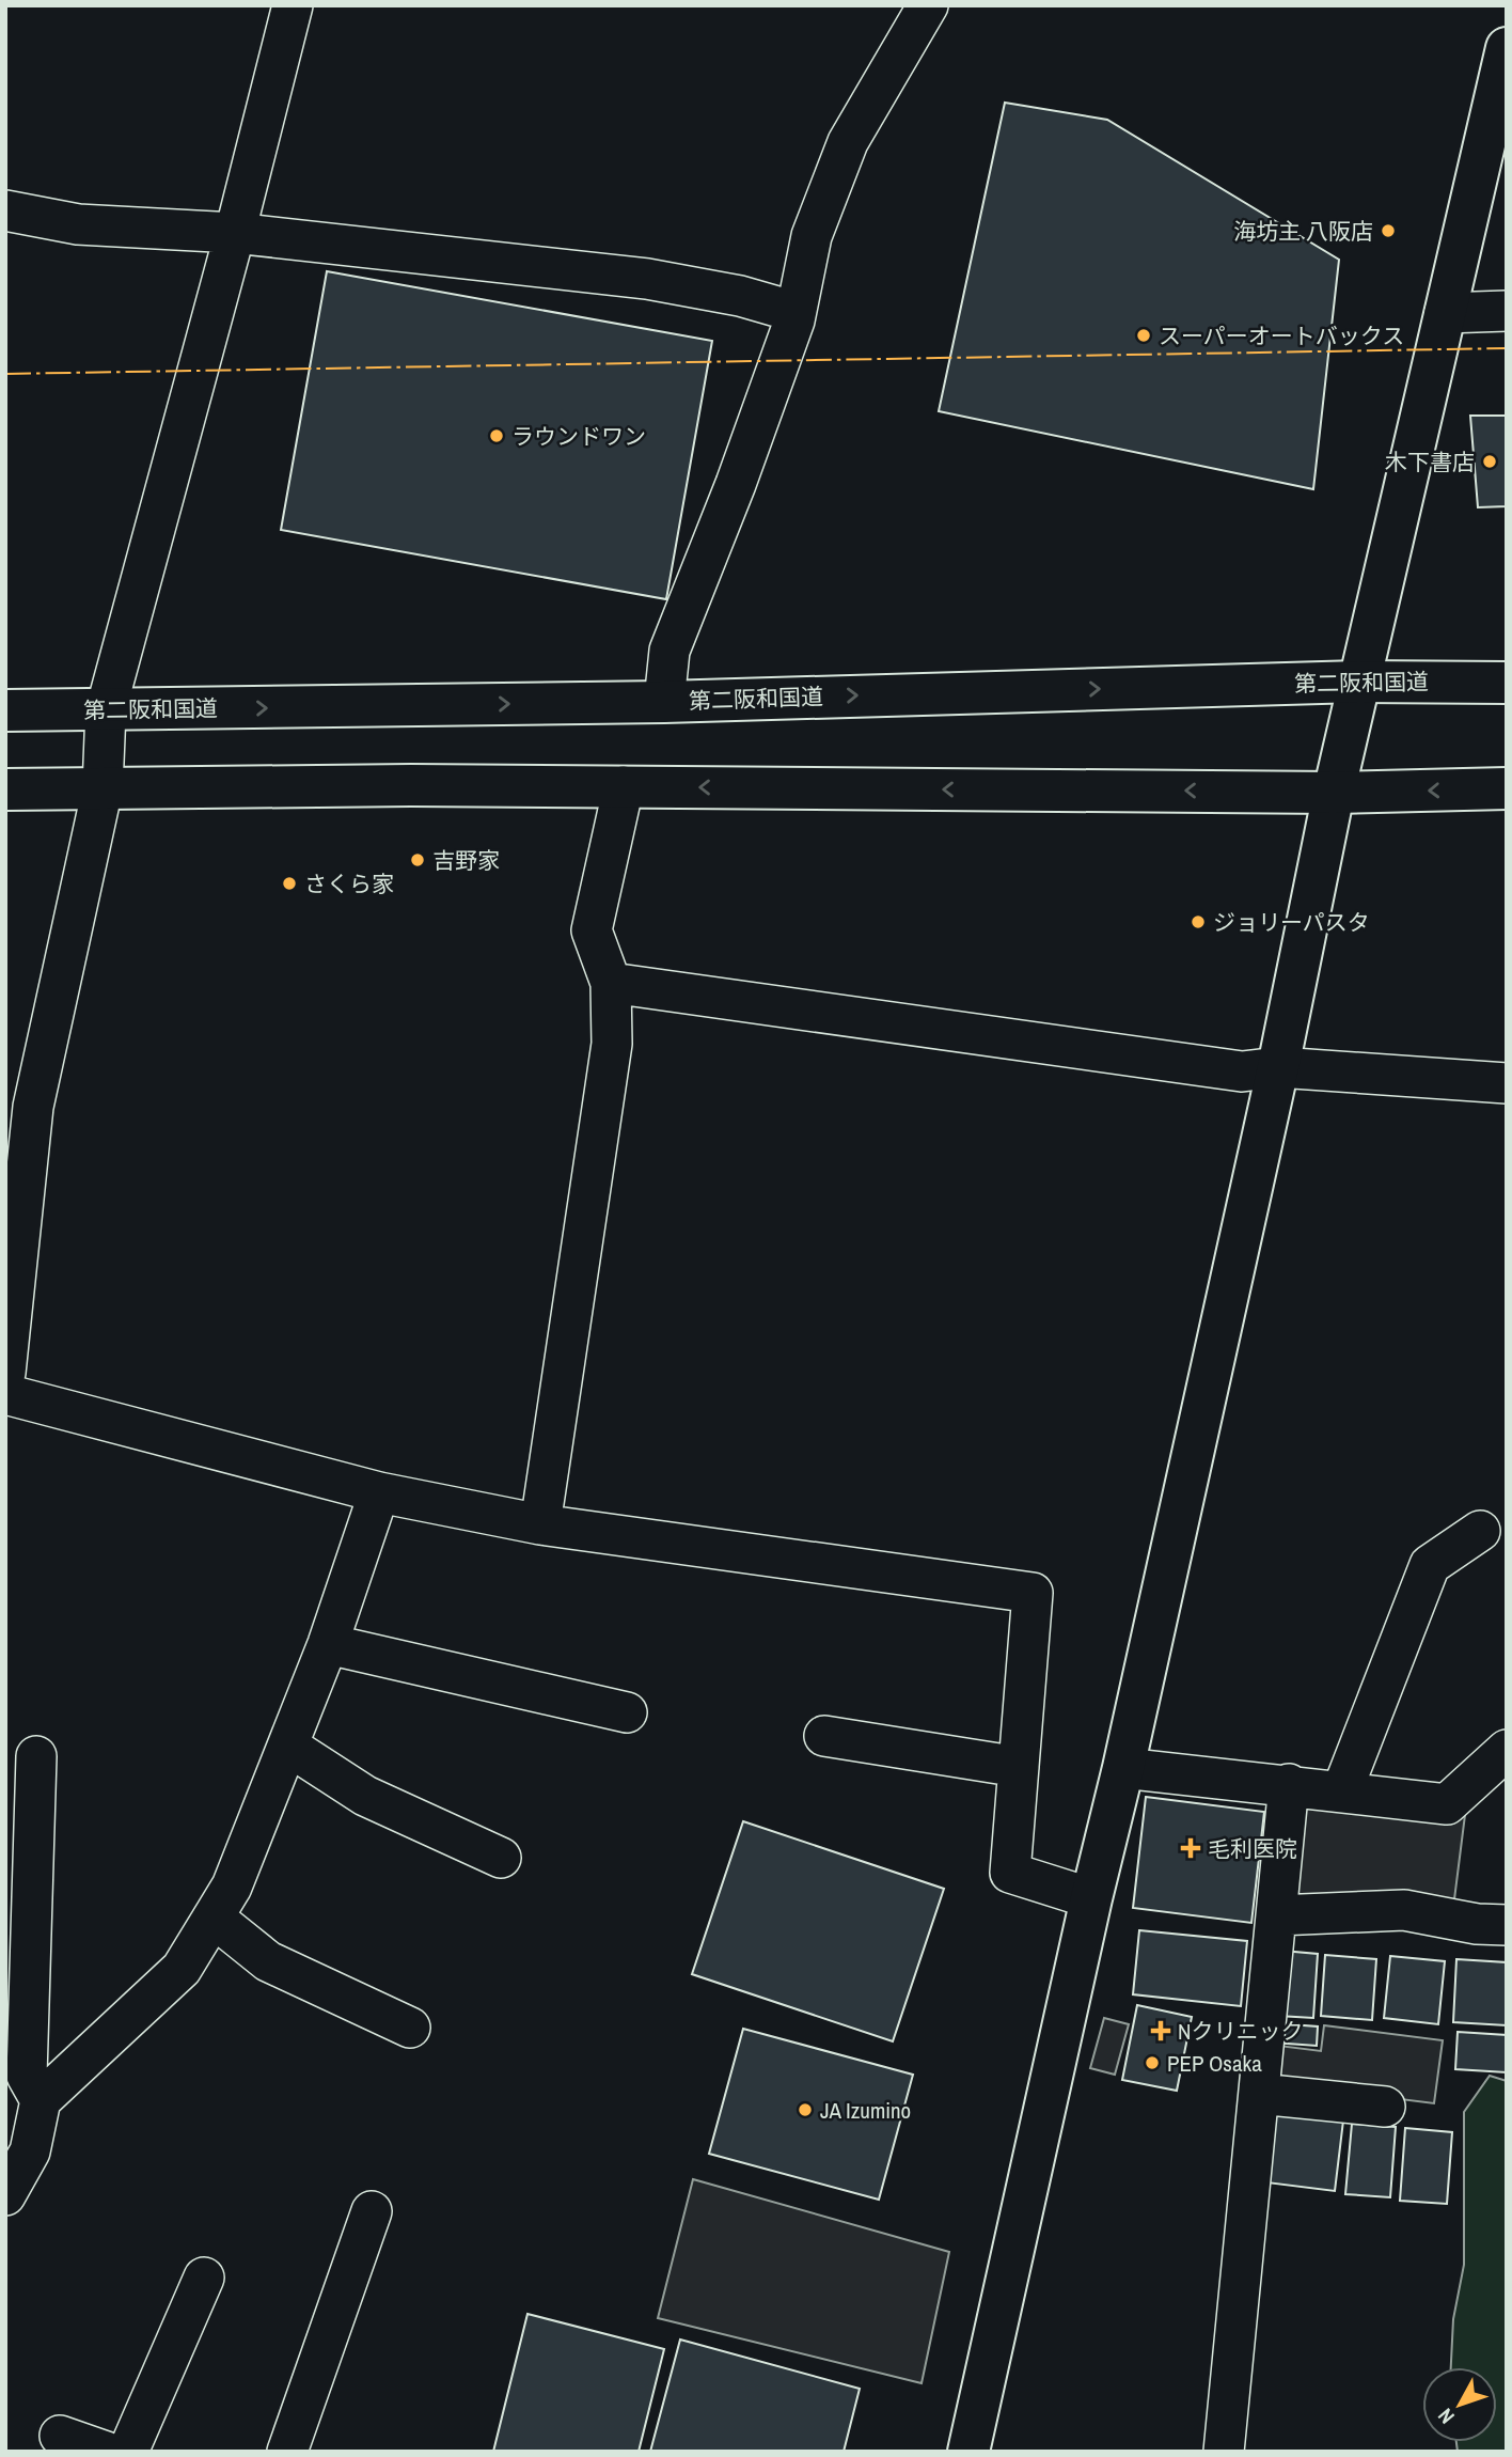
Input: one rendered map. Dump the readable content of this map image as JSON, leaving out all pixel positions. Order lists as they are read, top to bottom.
{
  "streets": {
    "main road": ["第二阪和国道"]
  },
  "places": {
    "other": [
      "海坊主 八阪店",
      "スーパーオートバックス",
      "ラウンドワン",
      "木下書店",
      "吉野家",
      "さくら家",
      "ジョリーパスタ",
      "PEP Osaka",
      "JA Izumino"
    ],
    "health": ["毛利医院", "Nクリニック"]
  },
  "north": "bottom left"
}
